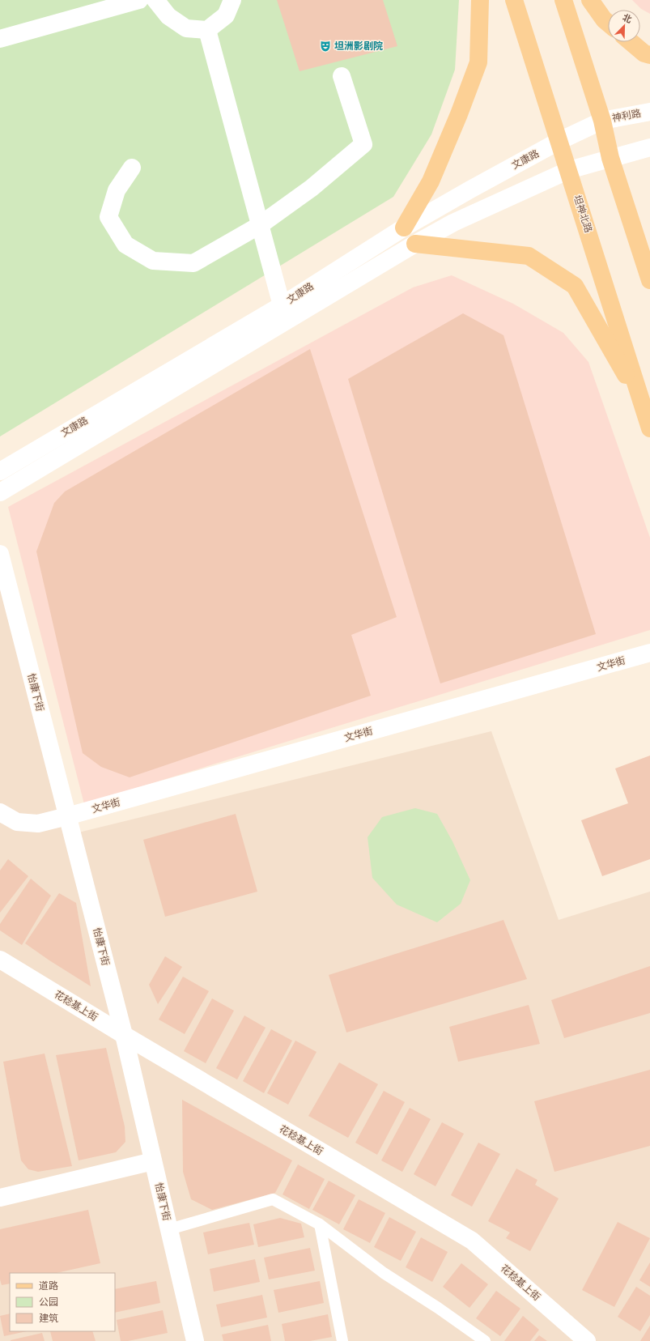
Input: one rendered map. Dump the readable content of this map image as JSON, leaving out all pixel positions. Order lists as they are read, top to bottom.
{
  "streets": {
    "main road": ["坦神北路"],
    "street": [
      "神利路",
      "文康路",
      "文华街",
      "怡康下街",
      "花稔基上街"
    ]
  },
  "crossings": [
    ["神利路", "文康路"],
    ["文康路", "坦神北路"],
    ["文华街", "怡康下街"],
    ["怡康下街", "花稔基上街"]
  ],
  "places": {
    "theatre": ["坦洲影剧院"]
  },
  "legend": ["道路", "公园", "建筑"],
  "north": "top right"
}
